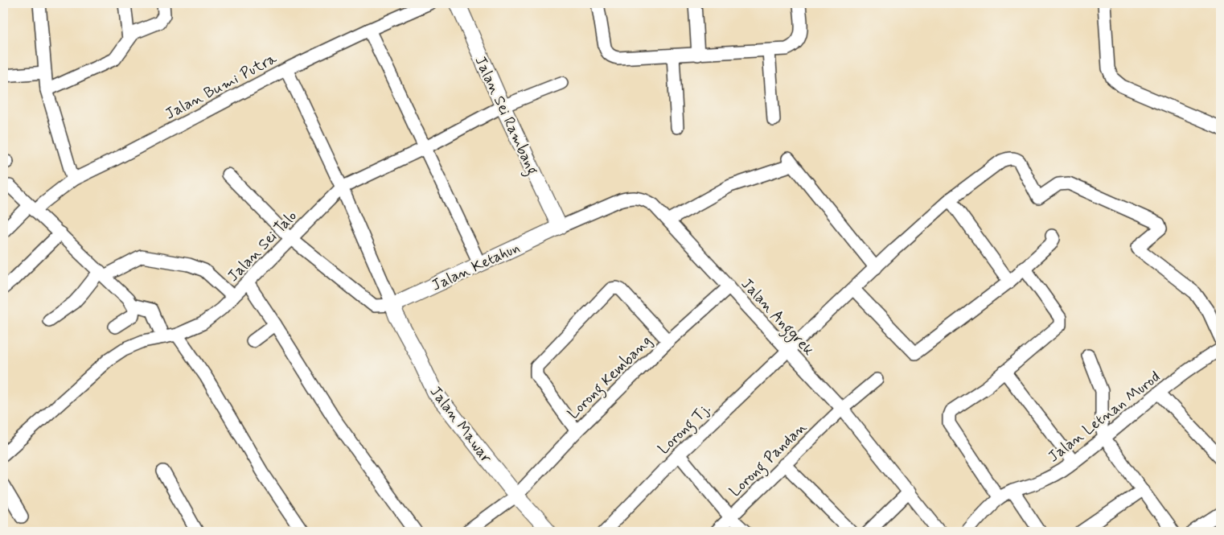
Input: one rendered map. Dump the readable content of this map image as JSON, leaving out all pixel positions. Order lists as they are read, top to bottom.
{
  "streets": {
    "street": [
      "Jalan Bumi Putra",
      "Jalan Sei Rambang",
      "Jalan Sei Talo",
      "Jalan Ketahun",
      "Jalan Anggrek",
      "Lorong Kembang",
      "Jalan Letnan Murod",
      "Jalan Mawar",
      "Lorong Tj.",
      "Lorong Pandan"
    ]
  },
  "crossings": [
    ["Jalan Sei Rambang", "Jalan Sei Talo"],
    ["Jalan Sei Rambang", "Jalan Ketahun"],
    ["Jalan Sei Rambang", "Jalan Anggrek"],
    ["Jalan Ketahun", "Jalan Anggrek"],
    ["Jalan Ketahun", "Jalan Mawar"],
    ["Jalan Anggrek", "Lorong Kembang"],
    ["Jalan Anggrek", "Lorong Tj."],
    ["Jalan Anggrek", "Lorong Pandan"],
    ["Lorong Kembang", "Jalan Mawar"]
  ]
}
